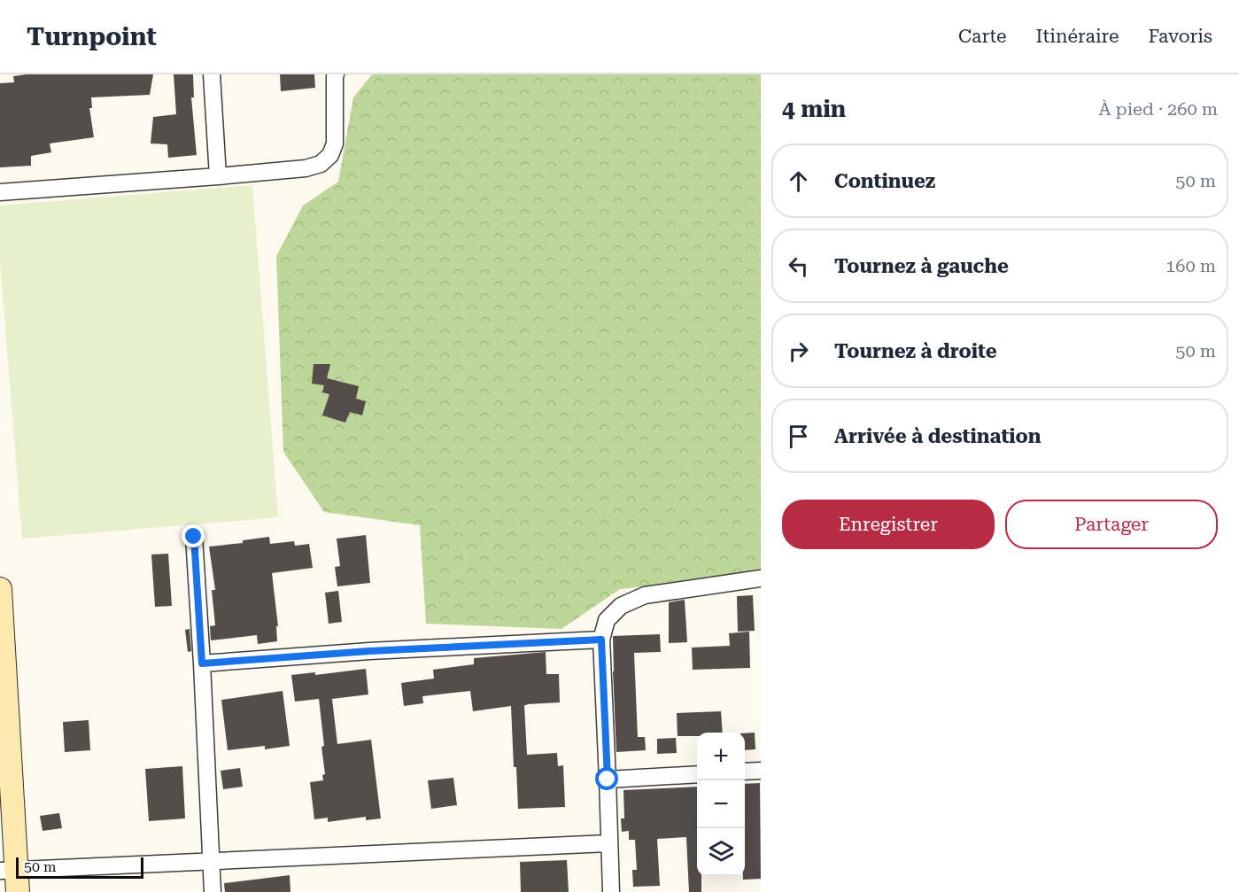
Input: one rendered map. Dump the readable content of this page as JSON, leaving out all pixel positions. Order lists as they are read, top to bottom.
{
  "scale_bar": "50 m",
  "page": {
    "header": "Turnpoint",
    "nav": ["Carte", "Itinéraire", "Favoris"],
    "heading": ["4 min", "À pied · 260 m"],
    "list": [
      ["Continuez", "50 m"],
      ["Tournez à gauche", "160 m"],
      ["Tournez à droite", "50 m"],
      "Arrivée à destination"
    ],
    "buttons": ["Enregistrer", "Partager"],
    "map_buttons": ["+", "−"],
    "scale": "50 m"
  }
}
